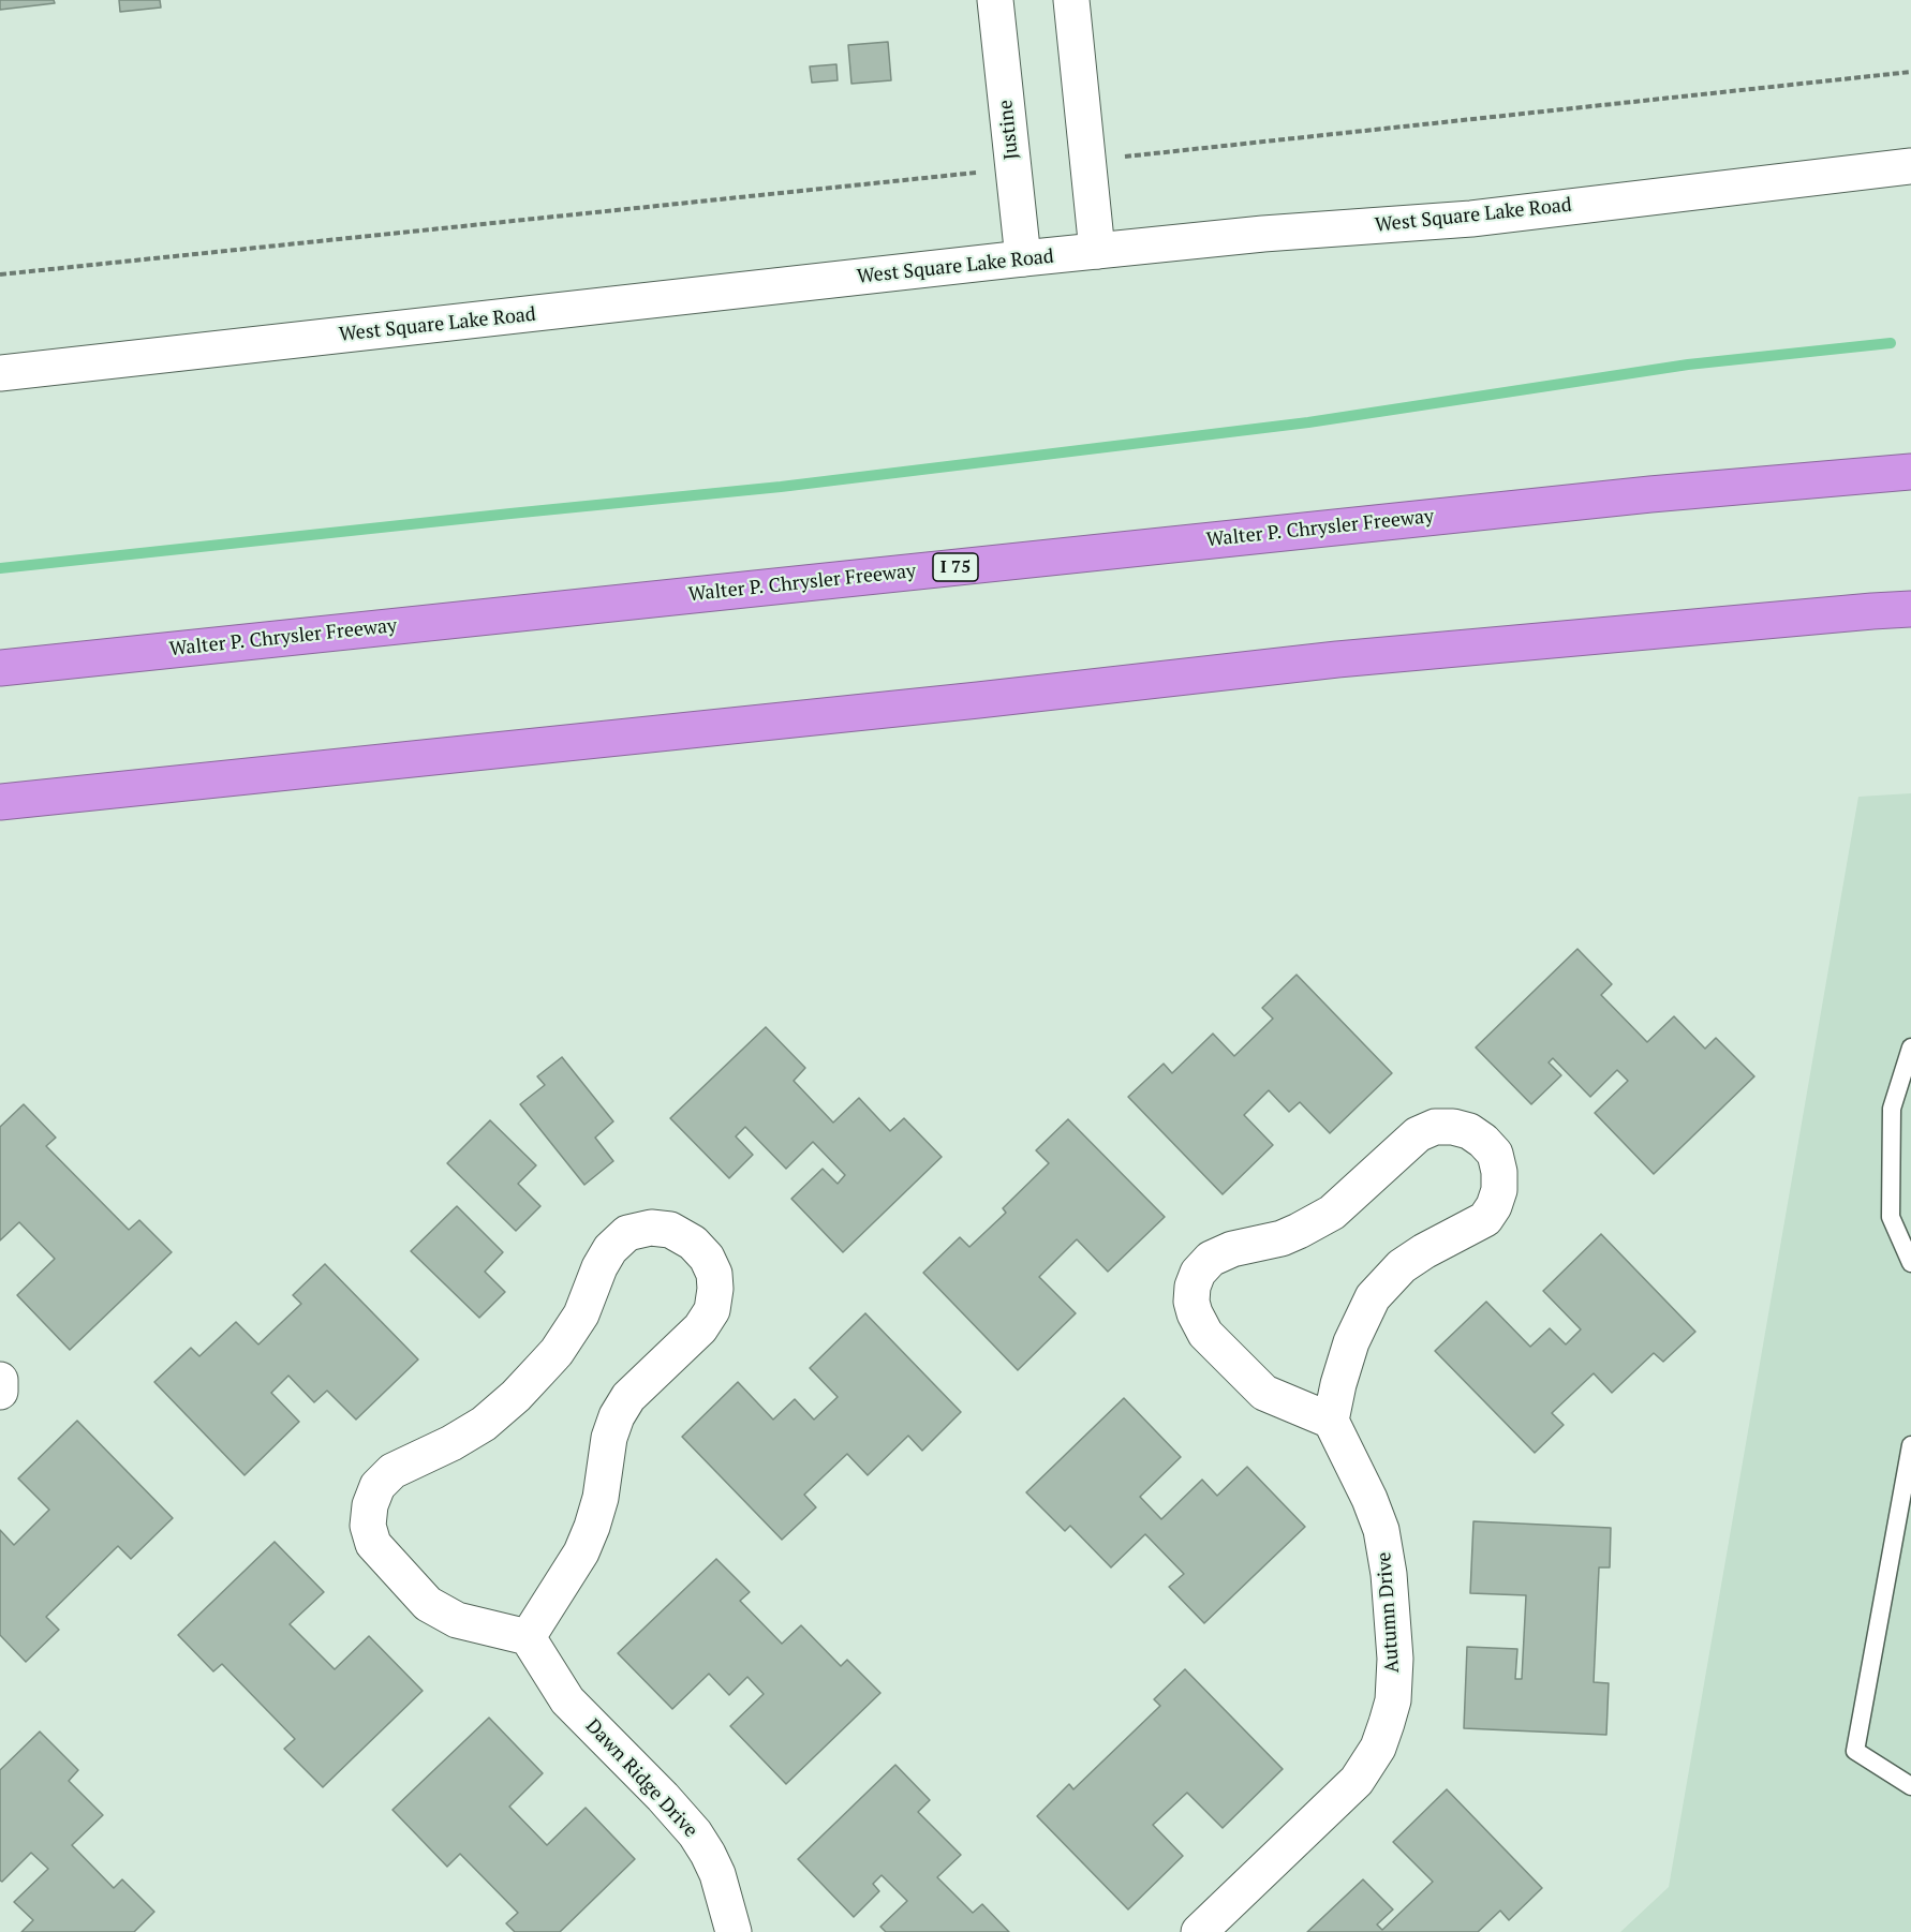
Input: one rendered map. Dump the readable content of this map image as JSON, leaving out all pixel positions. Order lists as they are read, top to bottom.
{
  "streets": {
    "highway": ["Walter P. Chrysler Freeway", "I 75"],
    "street": [
      "Justine",
      "West Square Lake Road",
      "Autumn Drive",
      "Dawn Ridge Drive"
    ]
  },
  "crossings": [
    ["Justine", "West Square Lake Road"]
  ]
}
